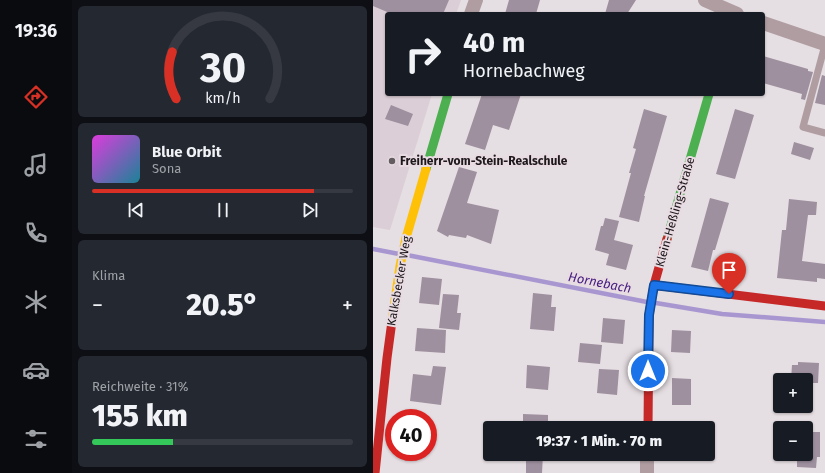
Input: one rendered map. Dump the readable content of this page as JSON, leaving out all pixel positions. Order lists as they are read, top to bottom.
{
  "streets": {
    "street": ["Klein-Heßling-Straße", "Kalksbecker Weg"]
  },
  "water": ["Hornebach"],
  "places": ["Freiherr-vom-Stein-Realschule"],
  "page": {
    "tabs": "19:36",
    "turn": ["40 m", "Hornebachweg"],
    "song": ["Blue Orbit", "Sona"],
    "tile": [
      "Klima",
      ["Reichweite · 31%", "155 km"]
    ],
    "heat": ["−", "20.5°", "+"],
    "map_buttons": ["+", "−"],
    "limit": "40",
    "trip": "19:37 · 1 Min. · 70 m",
    "gauge": ["30", "km/h"]
  }
}
